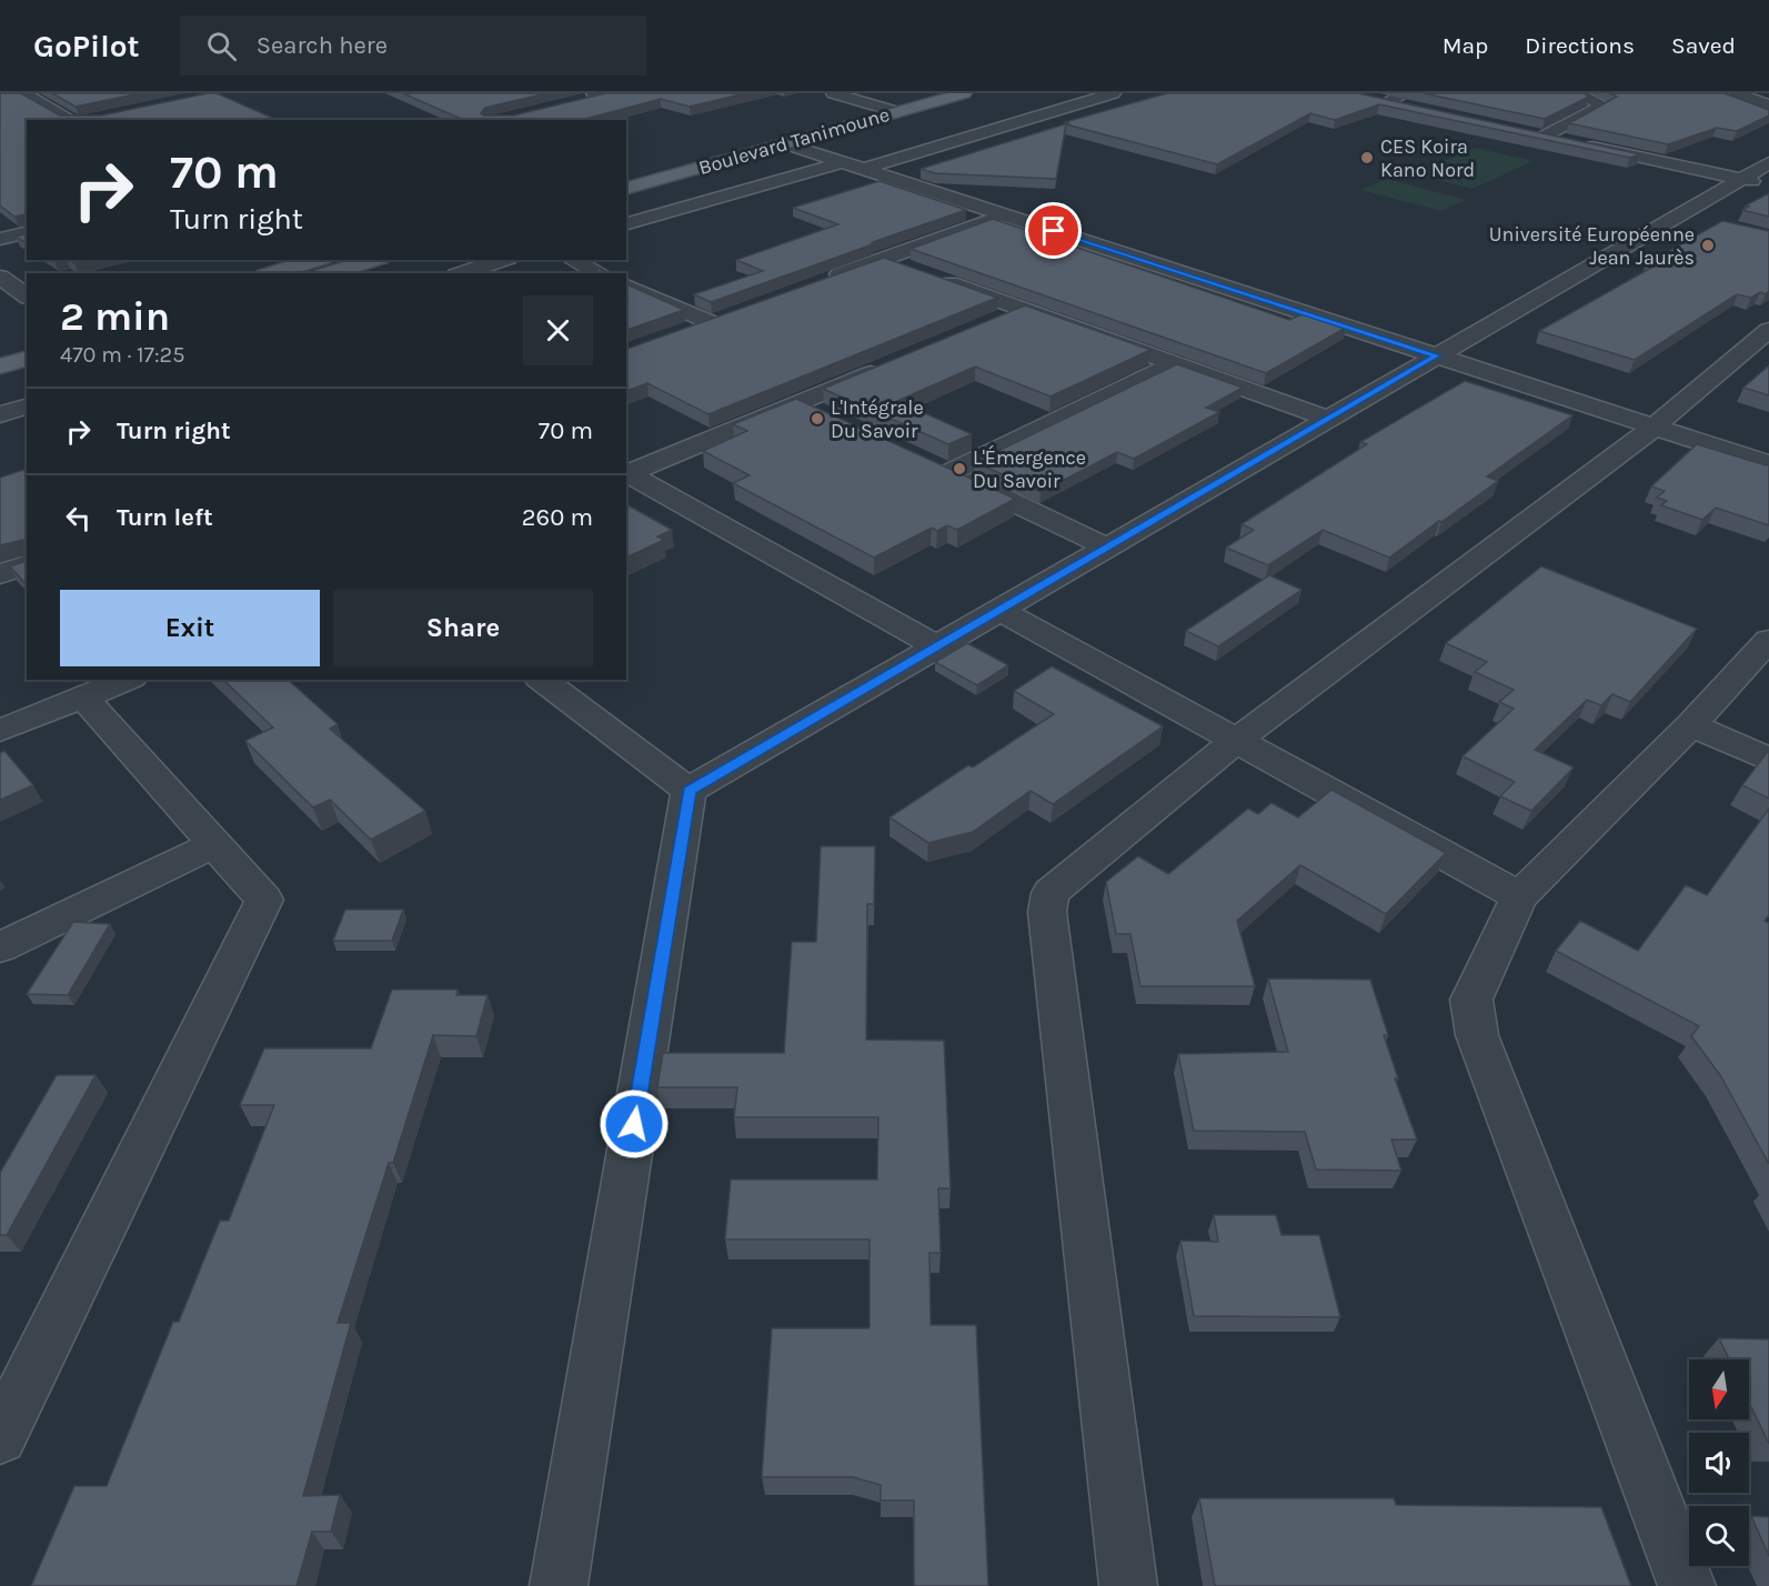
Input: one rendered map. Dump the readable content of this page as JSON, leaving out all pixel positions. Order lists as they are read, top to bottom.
{
  "streets": {
    "main road": ["Boulevard Tanimoune"]
  },
  "places": [
    "CES Koira Kano Nord",
    "Université Européenne Jean Jaurès",
    "L'Intégrale Du Savoir",
    "L'Émergence Du Savoir"
  ],
  "north": "bottom",
  "page": {
    "header": "GoPilot",
    "search": "Search here",
    "nav": ["Map", "Directions", "Saved"],
    "turn": ["70 m", "Turn right"],
    "heading": ["2 min", "470 m · 17:25"],
    "list": [
      {
        "name": "Turn right",
        "value": "70 m"
      },
      {
        "name": "Turn left",
        "value": "260 m"
      }
    ],
    "buttons": ["Exit", "Share"]
  }
}
